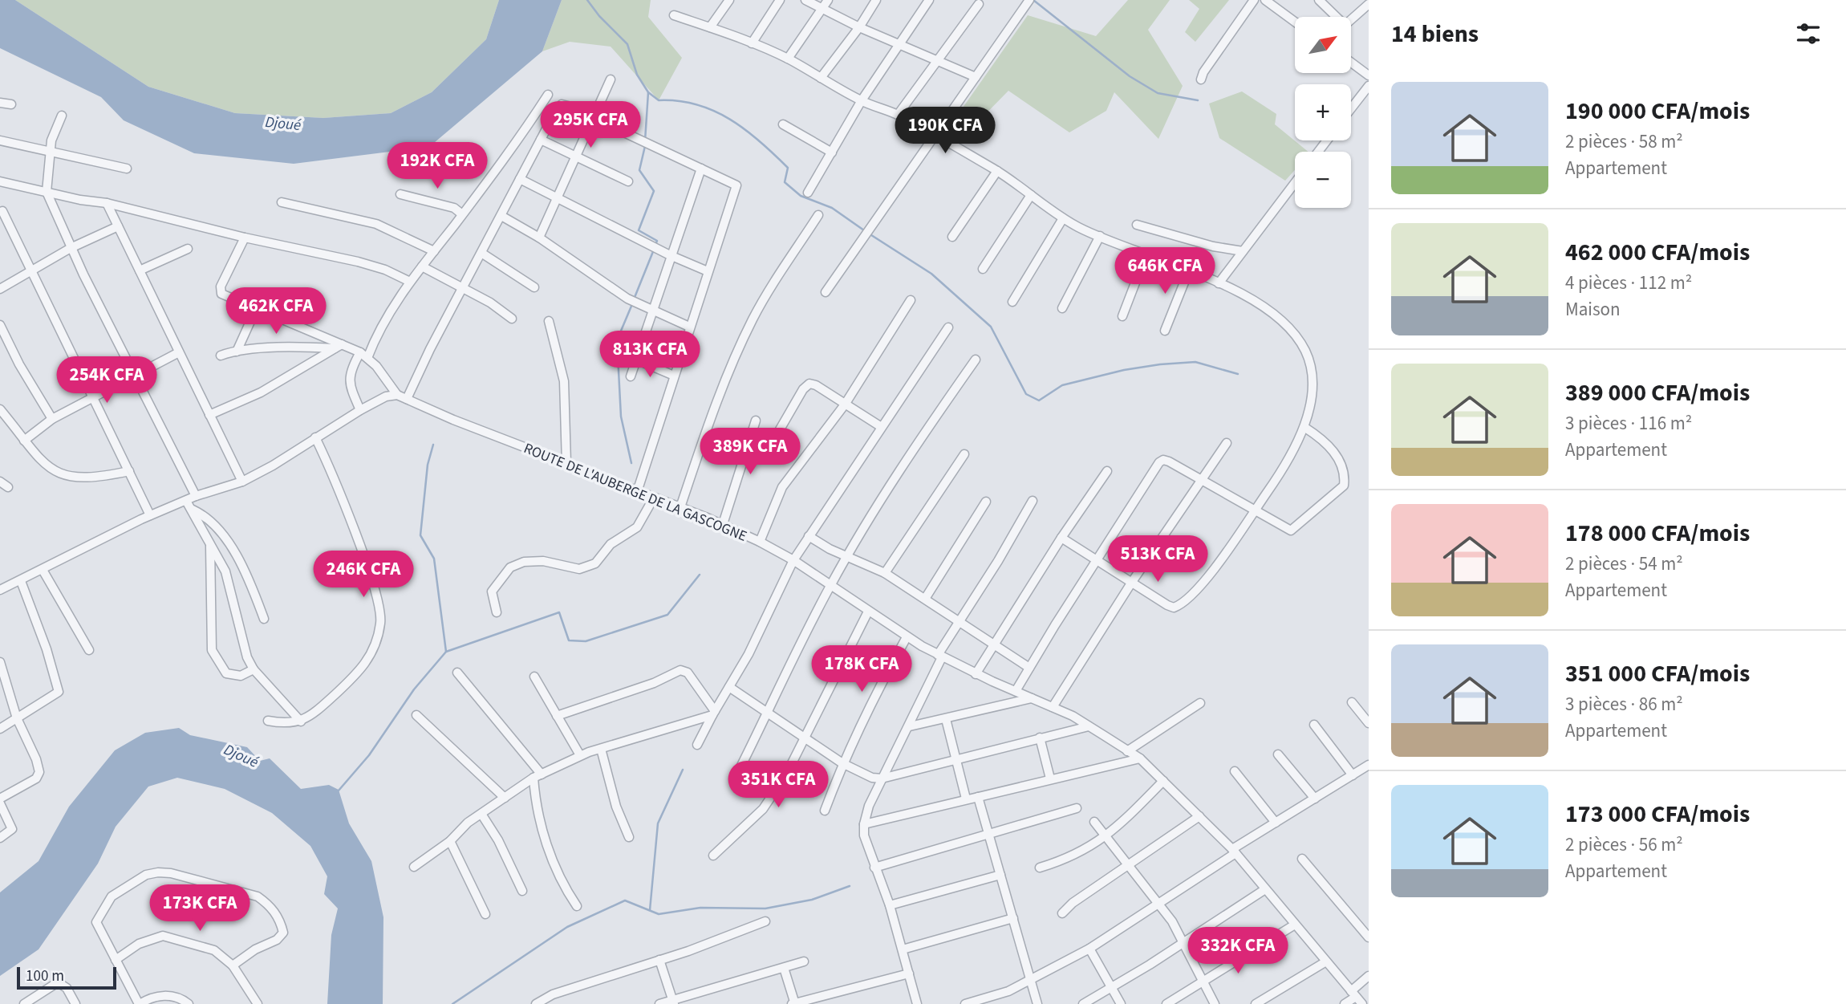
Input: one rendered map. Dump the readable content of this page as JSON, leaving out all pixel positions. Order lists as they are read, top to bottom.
{
  "streets": {
    "street": ["ROUTE DE L'AUBERGE DE LA GASCOGNE"]
  },
  "water": ["Djoué"],
  "scale_bar": "100 m",
  "north": "top right",
  "page": {
    "heading": "14 biens",
    "map_buttons": ["+", "−"],
    "list": [
      {
        "name": "190 000 CFA/mois",
        "note": "2 pièces · 58 m² · Appartement"
      },
      {
        "name": "462 000 CFA/mois",
        "note": "4 pièces · 112 m² · Maison"
      },
      {
        "name": "389 000 CFA/mois",
        "note": "3 pièces · 116 m² · Appartement"
      },
      {
        "name": "178 000 CFA/mois",
        "note": "2 pièces · 54 m² · Appartement"
      },
      {
        "name": "351 000 CFA/mois",
        "note": "3 pièces · 86 m² · Appartement"
      },
      {
        "name": "173 000 CFA/mois",
        "note": "2 pièces · 56 m² · Appartement"
      }
    ],
    "price": [
      "295K CFA",
      "190K CFA",
      "192K CFA",
      "646K CFA",
      "462K CFA",
      "813K CFA",
      "254K CFA",
      "389K CFA",
      "513K CFA",
      "246K CFA",
      "178K CFA",
      "351K CFA",
      "173K CFA",
      "332K CFA"
    ],
    "scale": "100 m"
  }
}
